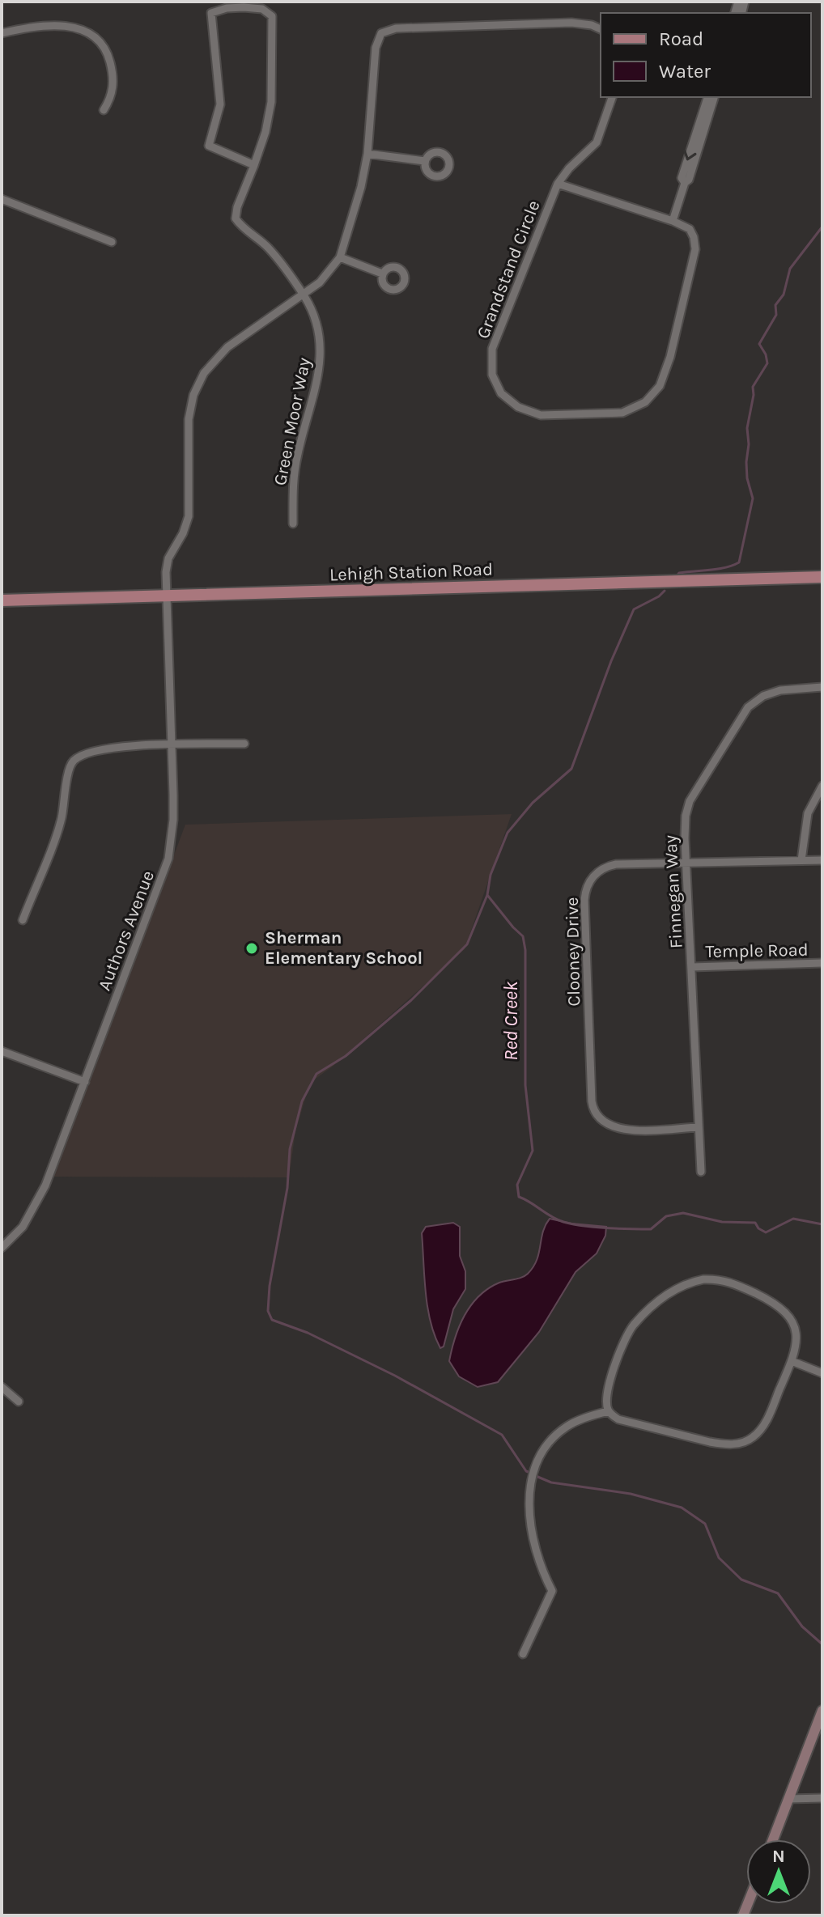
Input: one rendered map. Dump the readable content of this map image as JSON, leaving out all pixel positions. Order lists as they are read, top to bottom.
{
  "streets": {
    "main road": ["Lehigh Station Road"],
    "street": [
      "Grandstand Circle",
      "Green Moor Way",
      "Finnegan Way",
      "Authors Avenue",
      "Temple Road",
      "Clooney Drive"
    ]
  },
  "crossings": [
    ["Green Moor Way", "Authors Avenue"],
    ["Lehigh Station Road", "Authors Avenue"],
    ["Finnegan Way", "Temple Road"],
    ["Finnegan Way", "Clooney Drive"]
  ],
  "water": ["Red Creek"],
  "places": ["Sherman Elementary School"],
  "legend": ["Road", "Water"],
  "north": "top"
}
